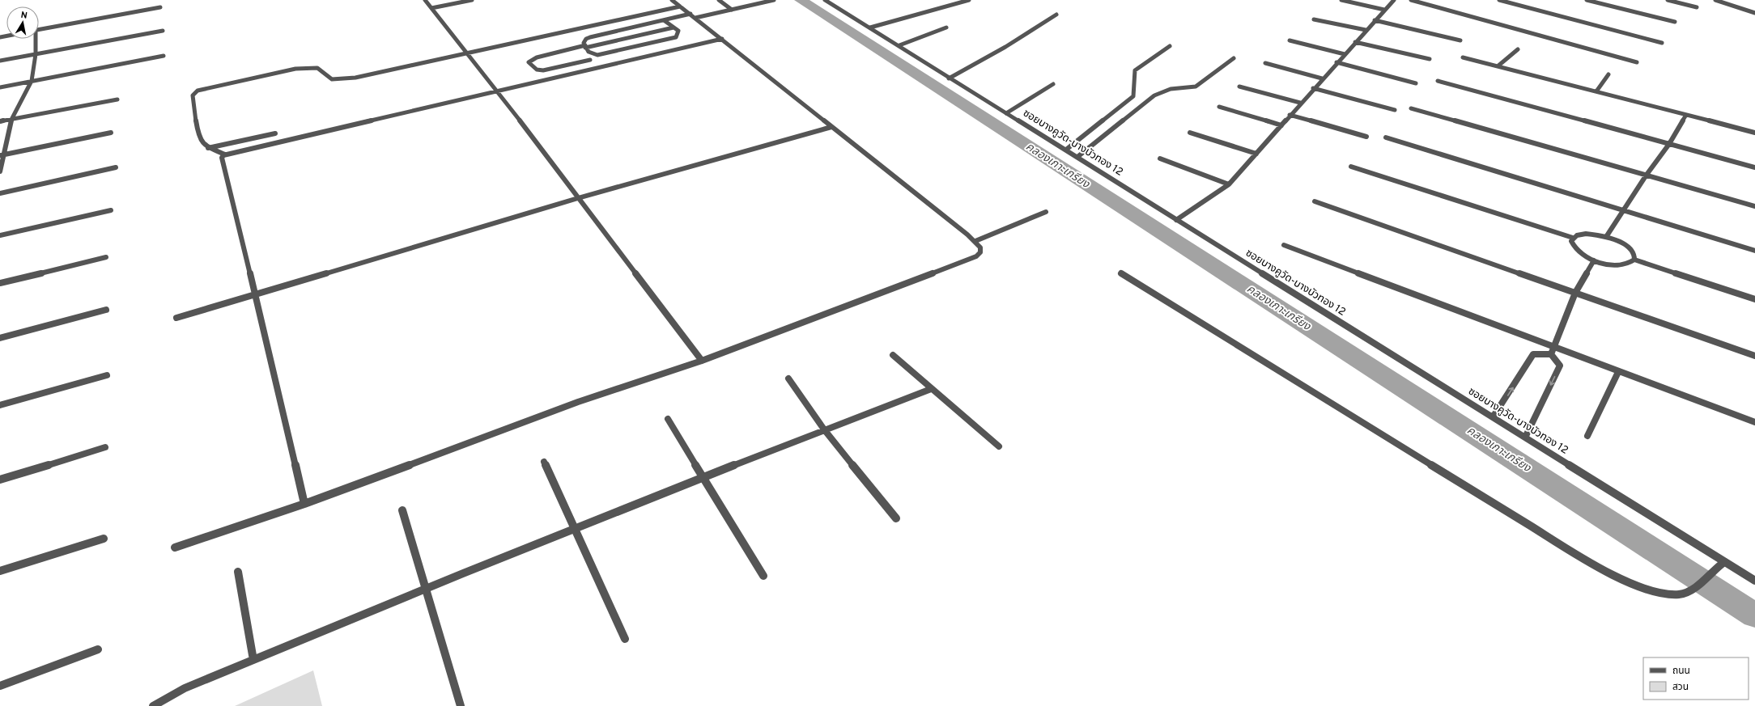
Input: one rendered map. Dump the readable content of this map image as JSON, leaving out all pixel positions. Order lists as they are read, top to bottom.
{
  "streets": {
    "street": ["ซอยบางคูวัด-บางบัวทอง 12"]
  },
  "water": ["คลองเกาะเกรียง"],
  "legend": ["ถนน", "สวน"],
  "north": "top"
}
